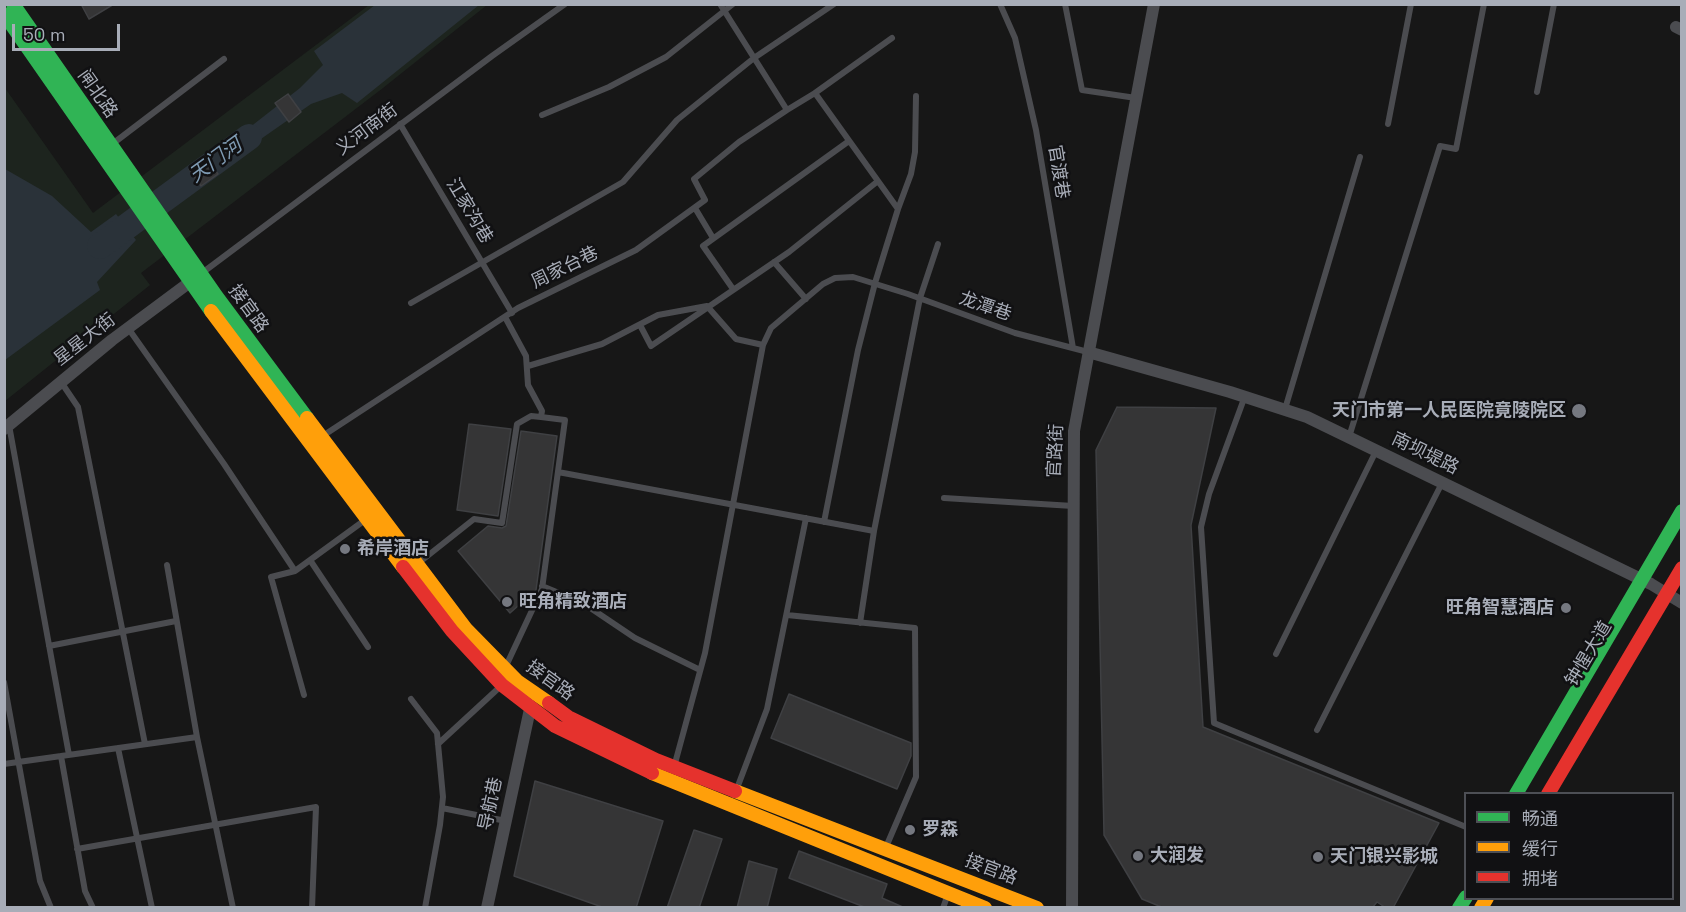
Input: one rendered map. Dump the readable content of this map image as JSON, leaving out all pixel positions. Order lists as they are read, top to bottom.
{
  "streets": {
    "main road": ["闸北路", "接官路", "钟惺大道"],
    "street": [
      "星星大街",
      "官路街",
      "南坝堤路",
      "导航巷"
    ],
    "lane": [
      "义河南街",
      "官渡巷",
      "江家沟巷",
      "周家台巷",
      "龙潭巷"
    ]
  },
  "crossings": [
    ["义河南街", "江家沟巷"],
    ["义河南街", "接官路"],
    ["义河南街", "星星大街"],
    ["官渡巷", "龙潭巷"],
    ["江家沟巷", "周家台巷"],
    ["周家台巷", "接官路"],
    ["龙潭巷", "官路街"],
    ["龙潭巷", "南坝堤路"],
    ["接官路", "星星大街"],
    ["接官路", "导航巷"],
    ["官路街", "南坝堤路"],
    ["南坝堤路", "钟惺大道"]
  ],
  "water": ["天门河"],
  "places": [
    "天门市第一人民医院竟陵院区",
    "希岸酒店",
    "旺角精致酒店",
    "旺角智慧酒店",
    "罗森",
    "大润发",
    "天门银兴影城"
  ],
  "legend": ["畅通", "缓行", "拥堵"],
  "scale_bar": "50 m"
}
